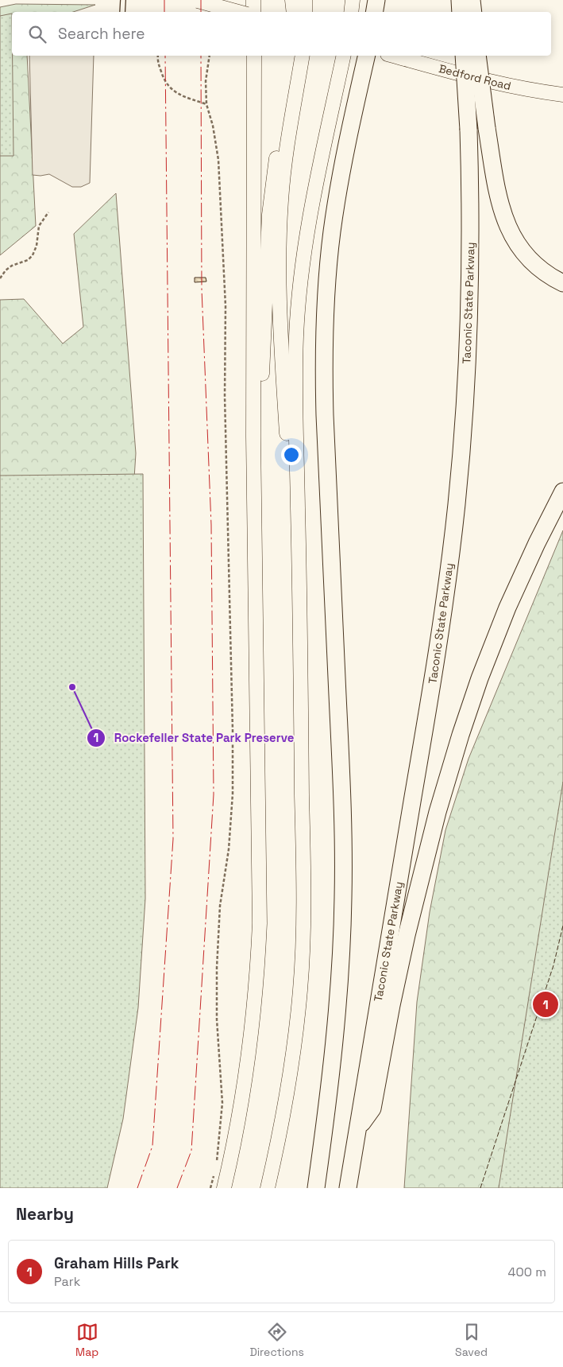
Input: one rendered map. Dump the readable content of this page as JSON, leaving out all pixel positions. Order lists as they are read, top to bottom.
{
  "streets": {
    "highway": ["Taconic State Parkway"],
    "main road": ["Bedford Road"]
  },
  "places": ["Rockefeller State Park Preserve"],
  "page": {
    "search": "Search here",
    "pins": "1",
    "heading": "Nearby",
    "list": [
      {
        "mark": "1",
        "name": "Graham Hills Park",
        "note": "Park",
        "value": "400 m"
      }
    ],
    "nav": ["Map", "Directions", "Saved"]
  }
}
